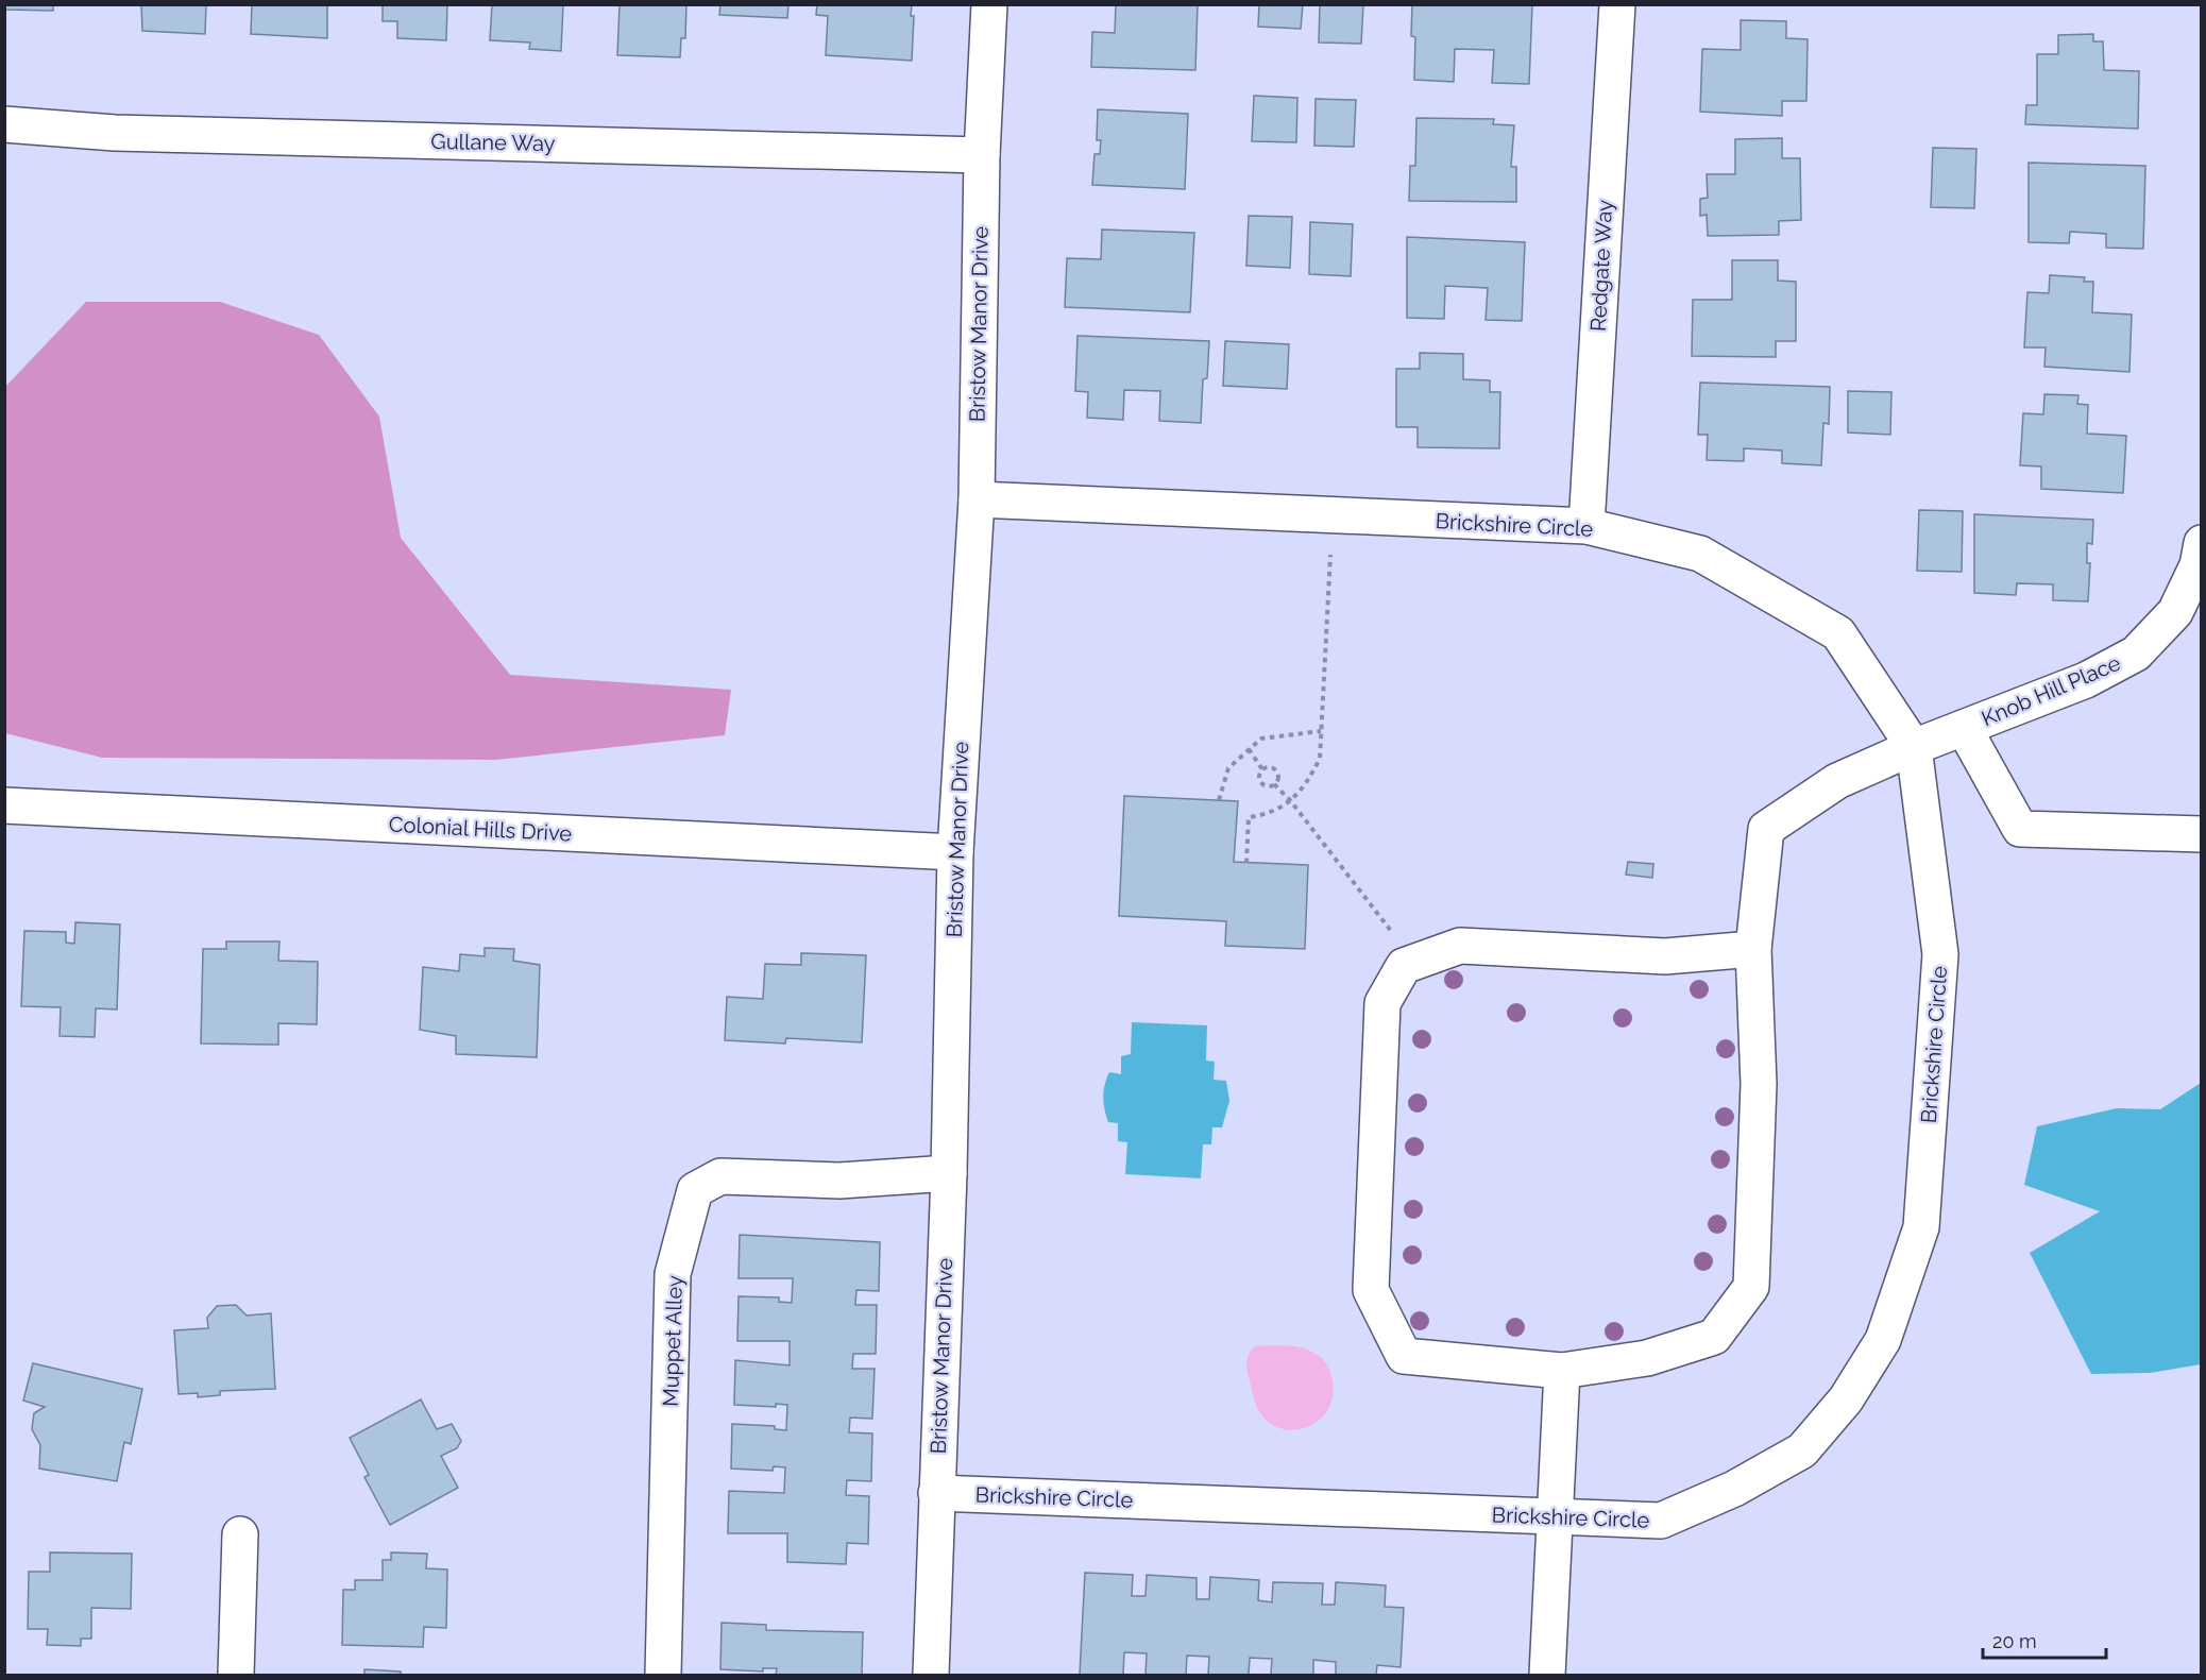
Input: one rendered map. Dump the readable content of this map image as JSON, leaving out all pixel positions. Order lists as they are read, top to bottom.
{
  "streets": {
    "street": [
      "Gullane Way",
      "Redgate Way",
      "Bristow Manor Drive",
      "Brickshire Circle",
      "Knob Hill Place",
      "Colonial Hills Drive",
      "Muppet Alley"
    ]
  },
  "crossings": [
    ["Gullane Way", "Bristow Manor Drive"],
    ["Redgate Way", "Brickshire Circle"],
    ["Bristow Manor Drive", "Brickshire Circle"],
    ["Bristow Manor Drive", "Colonial Hills Drive"],
    ["Bristow Manor Drive", "Muppet Alley"],
    ["Brickshire Circle", "Knob Hill Place"]
  ],
  "scale_bar": "20 m"
}
